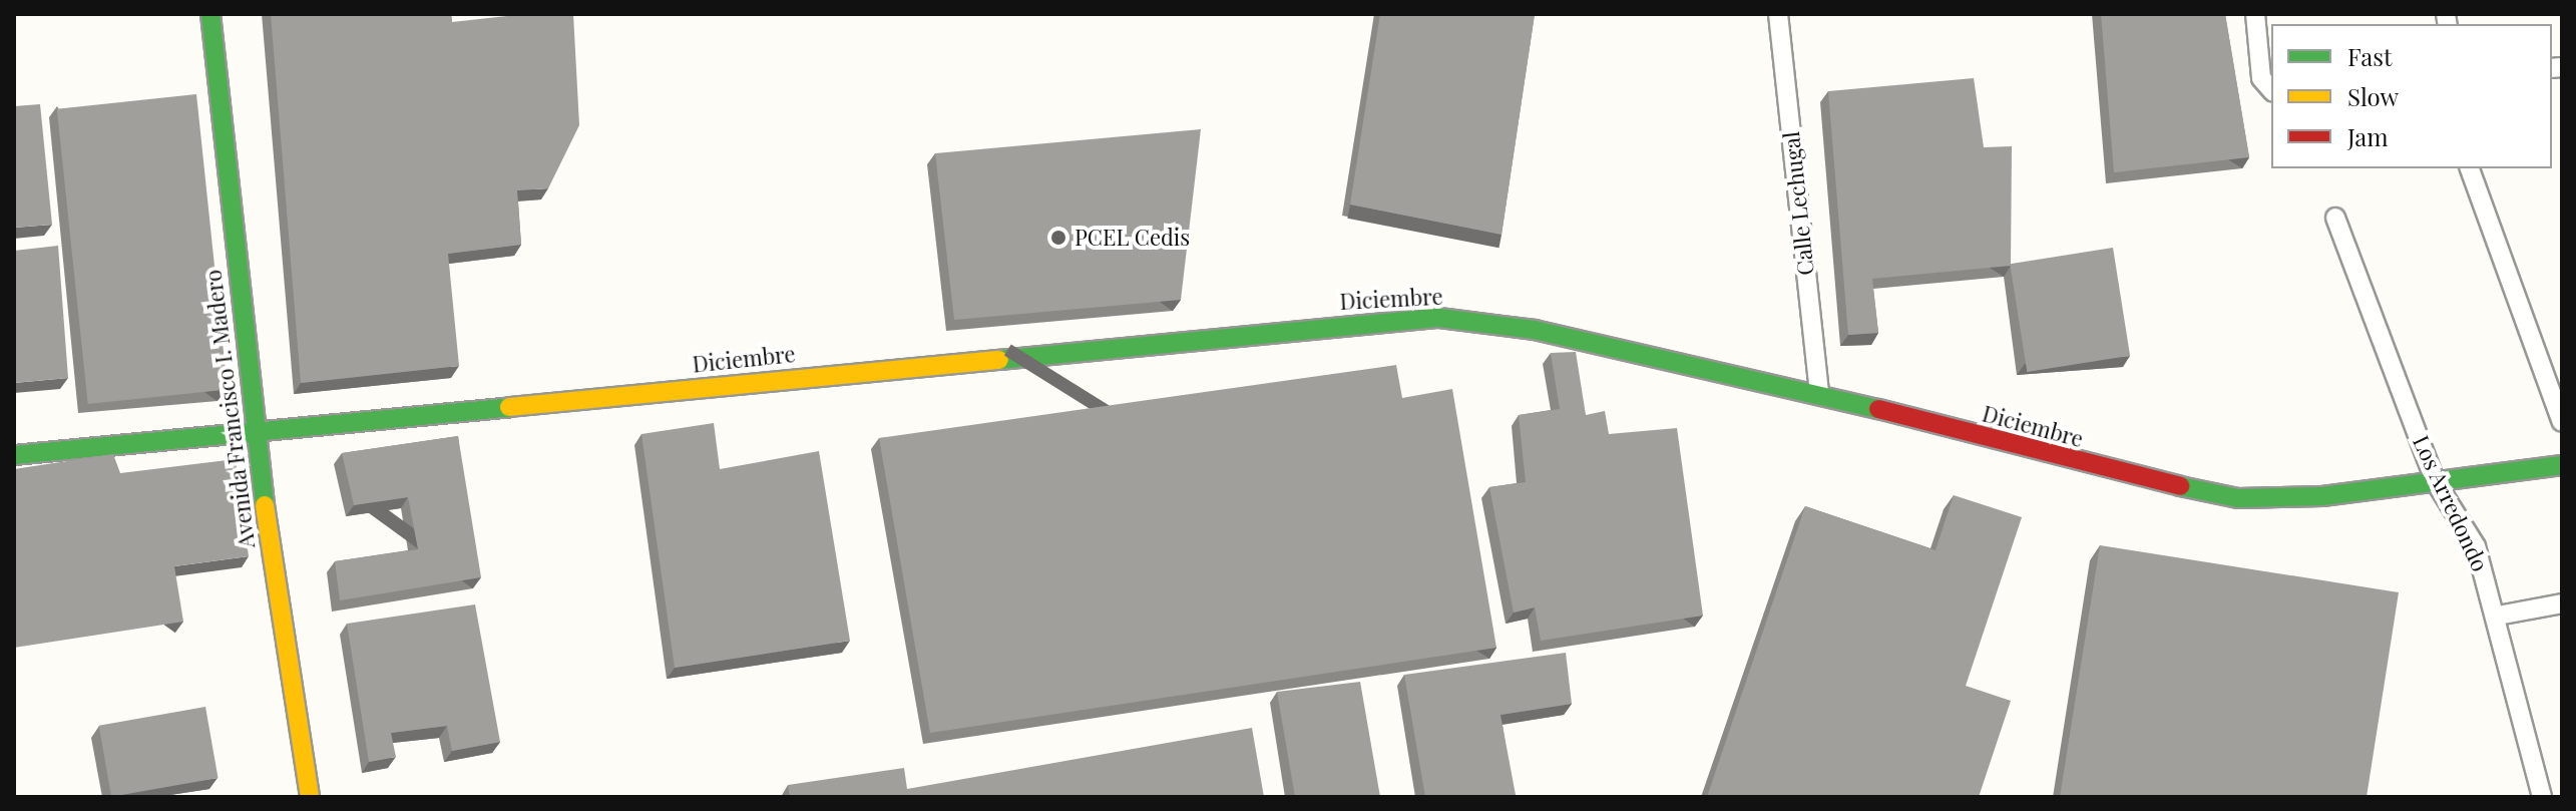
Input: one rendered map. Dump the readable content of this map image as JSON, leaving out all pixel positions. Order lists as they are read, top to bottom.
{
  "streets": {
    "street": [
      "Calle Lechugal",
      "Diciembre",
      "Avenida Francisco I. Madero",
      "Los Arredondo"
    ]
  },
  "crossings": [
    ["Calle Lechugal", "Diciembre"],
    ["Diciembre", "Avenida Francisco I. Madero"],
    ["Diciembre", "Los Arredondo"]
  ],
  "places": ["PCEL Cedis"],
  "legend": ["Fast", "Slow", "Jam"]
}
